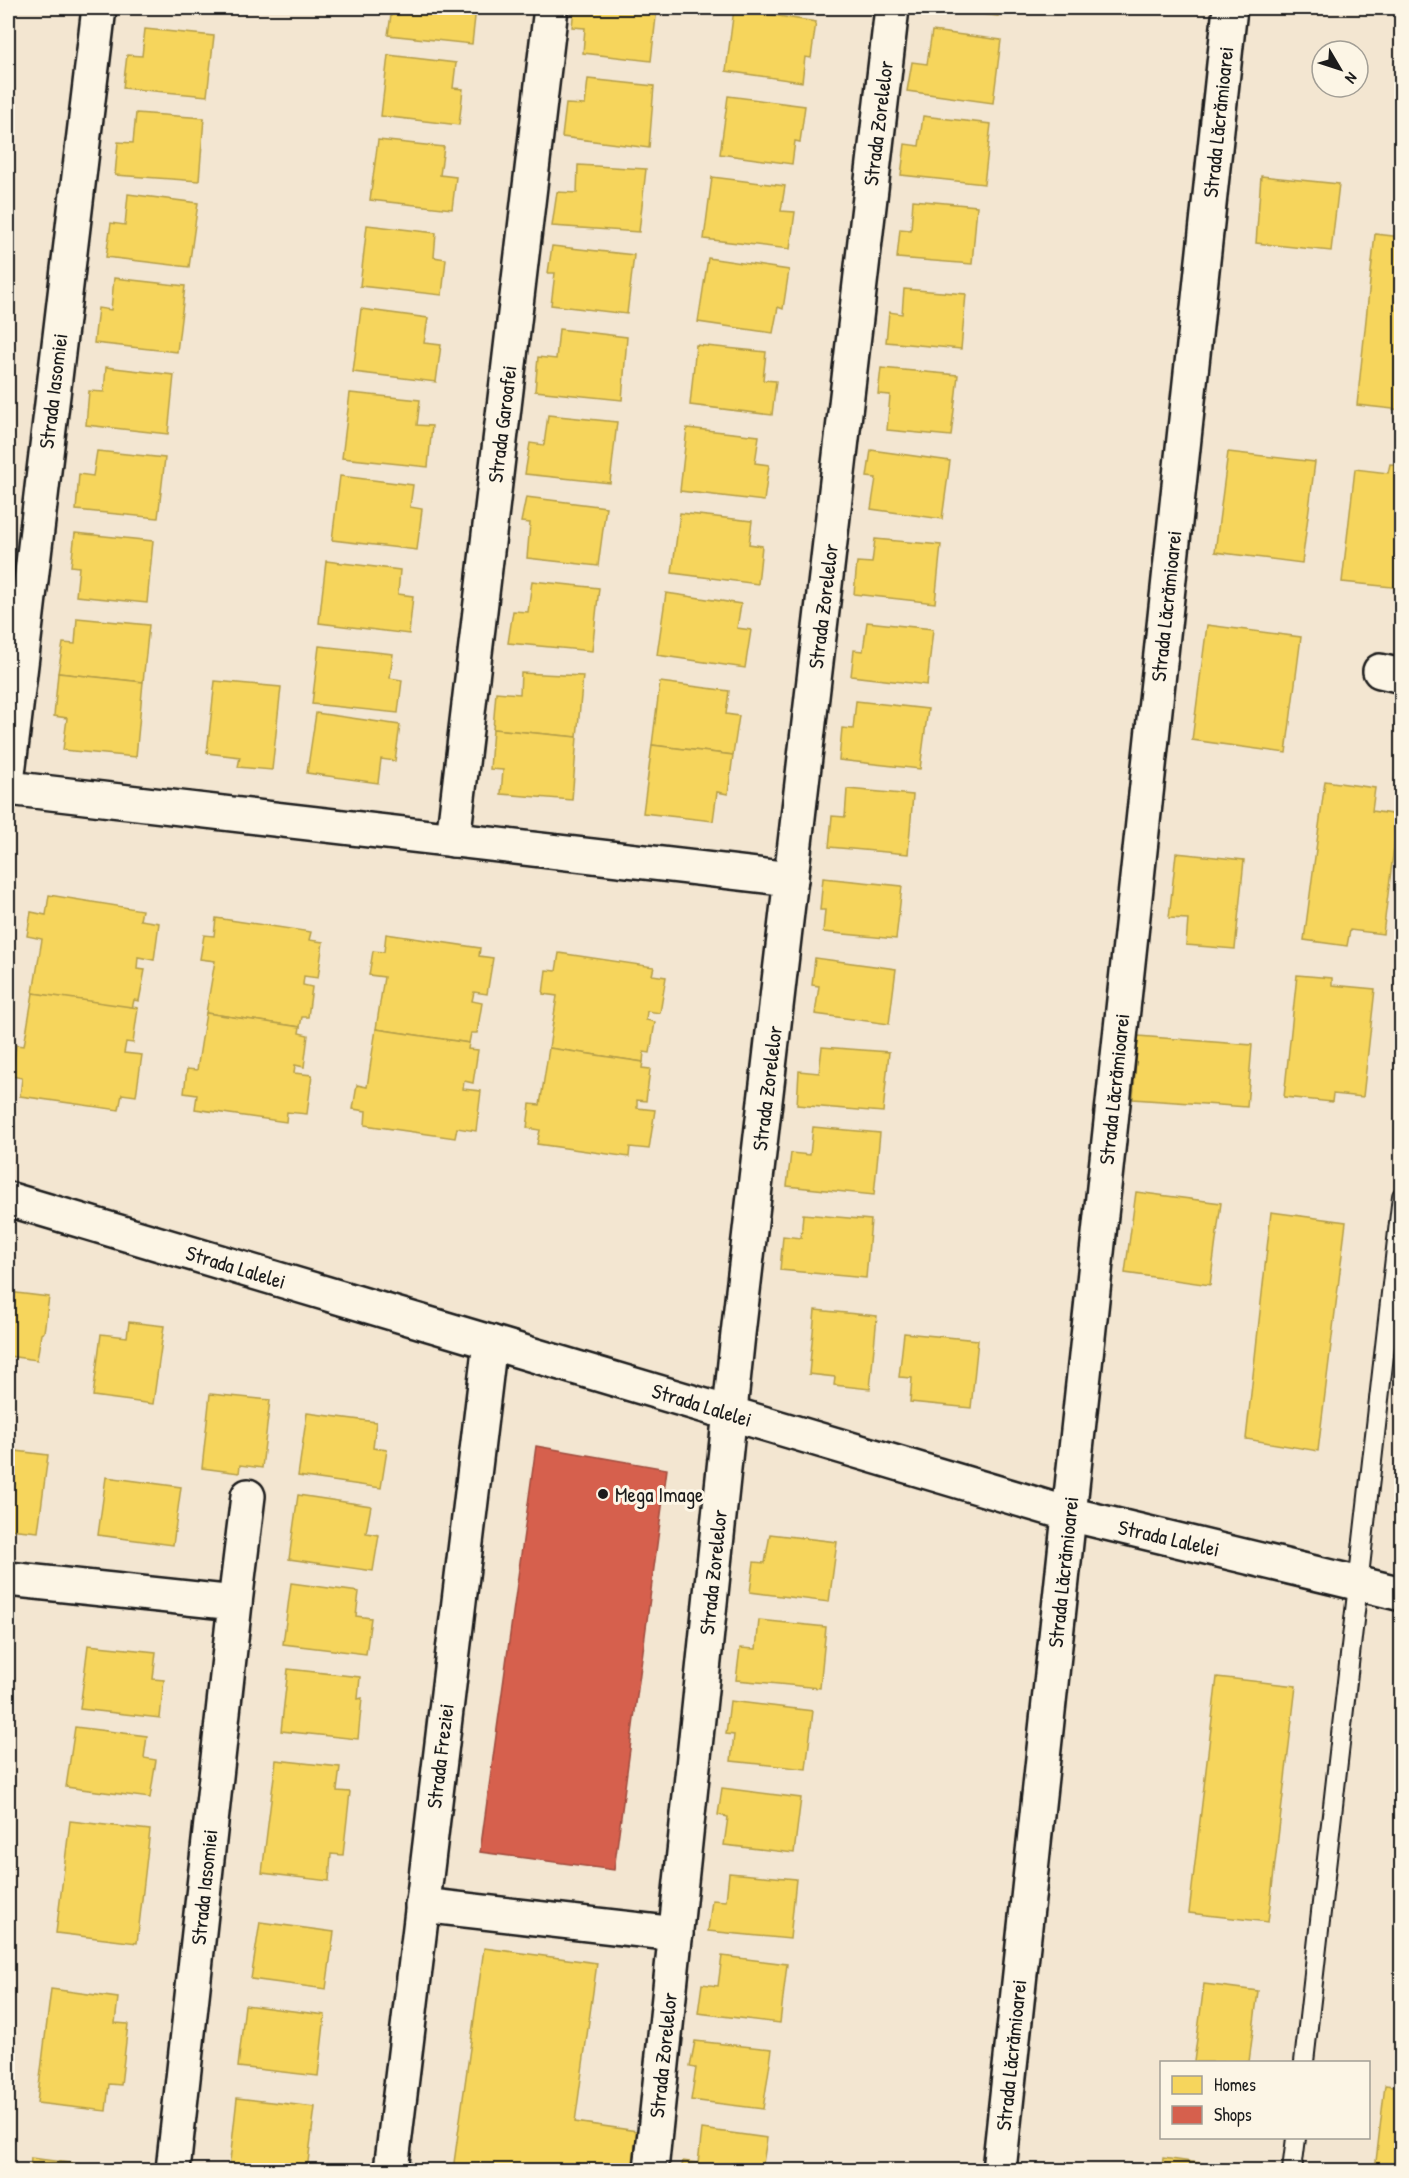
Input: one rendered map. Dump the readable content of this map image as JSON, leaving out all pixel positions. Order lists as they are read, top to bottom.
{
  "streets": {
    "street": [
      "Strada Lăcrămioarei",
      "Strada Zorelelor",
      "Strada Iasomiei",
      "Strada Garoafei",
      "Strada Lalelei",
      "Strada Freziei"
    ]
  },
  "crossings": [
    ["Strada Lăcrămioarei", "Strada Lalelei"],
    ["Strada Zorelelor", "Strada Lalelei"],
    ["Strada Lalelei", "Strada Freziei"]
  ],
  "places": ["Mega Image"],
  "legend": ["Homes", "Shops"],
  "north": "bottom right"
}
